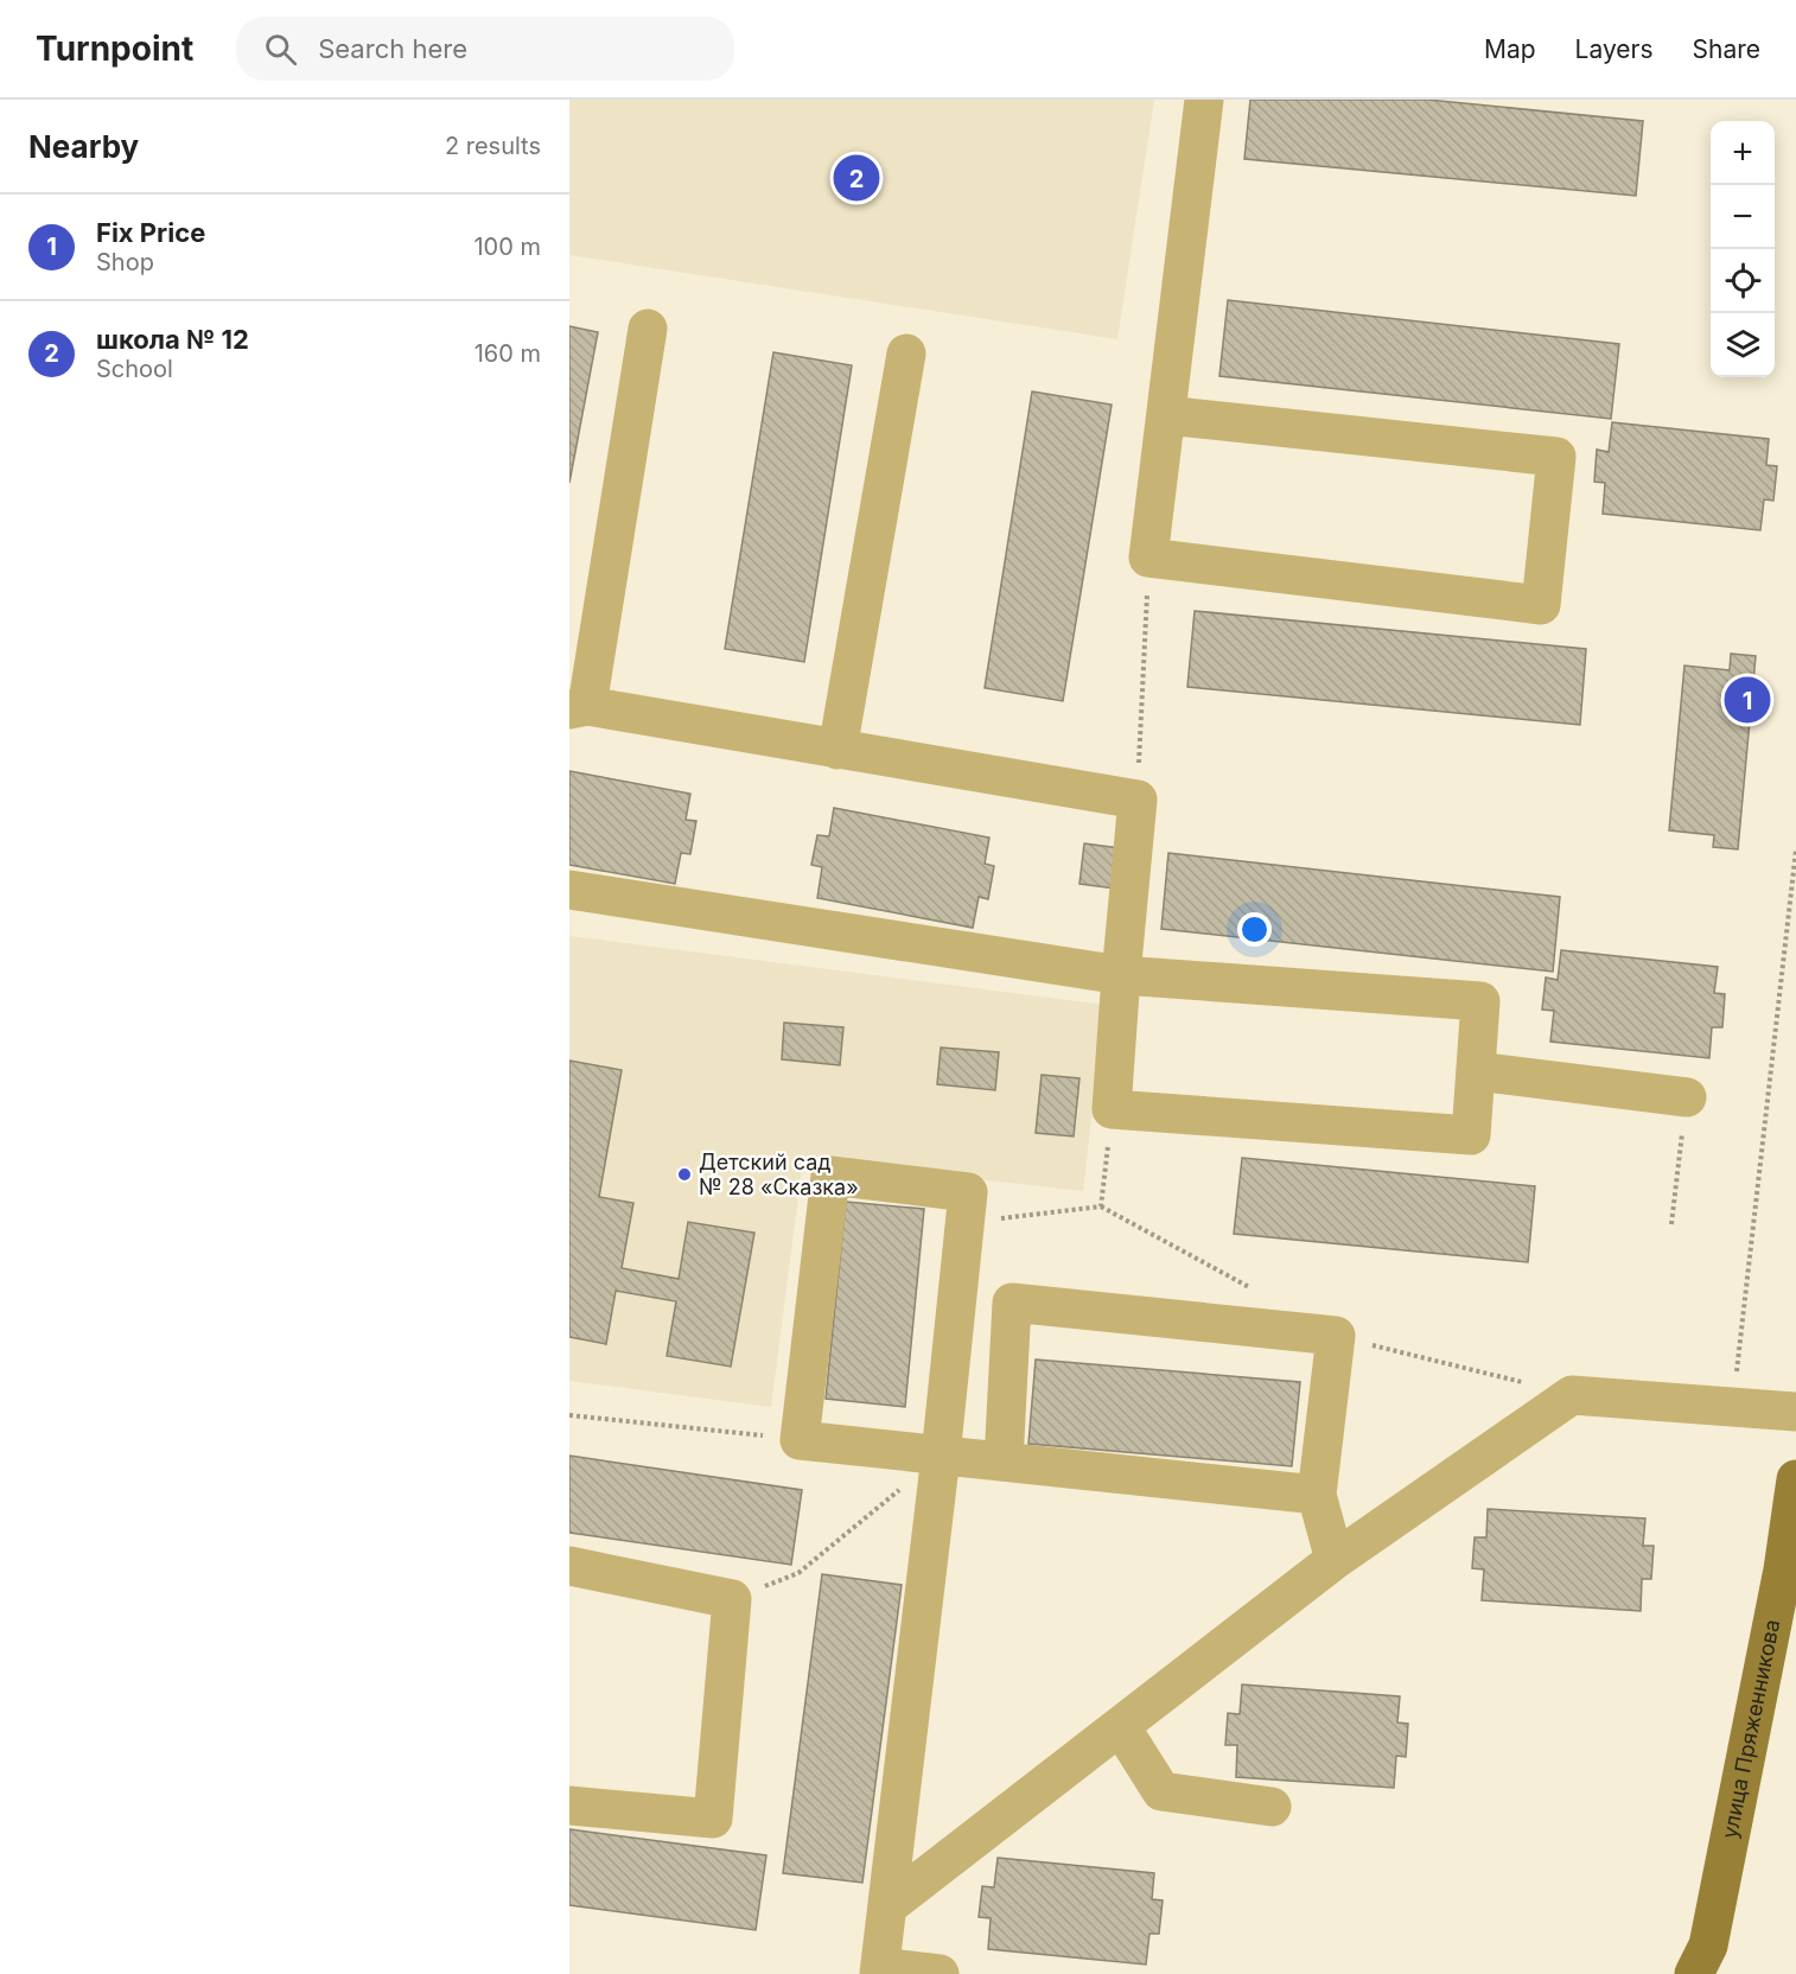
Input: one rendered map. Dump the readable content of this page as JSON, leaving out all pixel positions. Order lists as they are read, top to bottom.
{
  "streets": {
    "main road": ["улица Пряженникова"]
  },
  "places": ["Детский сад № 28 «Сказка»"],
  "page": {
    "header": "Turnpoint",
    "search": "Search here",
    "nav": ["Map", "Layers", "Share"],
    "heading": ["Nearby", "2 results"],
    "map_buttons": ["+", "−"],
    "pins": ["2", "1"],
    "list": [
      {
        "mark": "1",
        "name": "Fix Price",
        "note": "Shop",
        "value": "100 m"
      },
      {
        "mark": "2",
        "name": "школа № 12",
        "note": "School",
        "value": "160 m"
      }
    ]
  }
}
